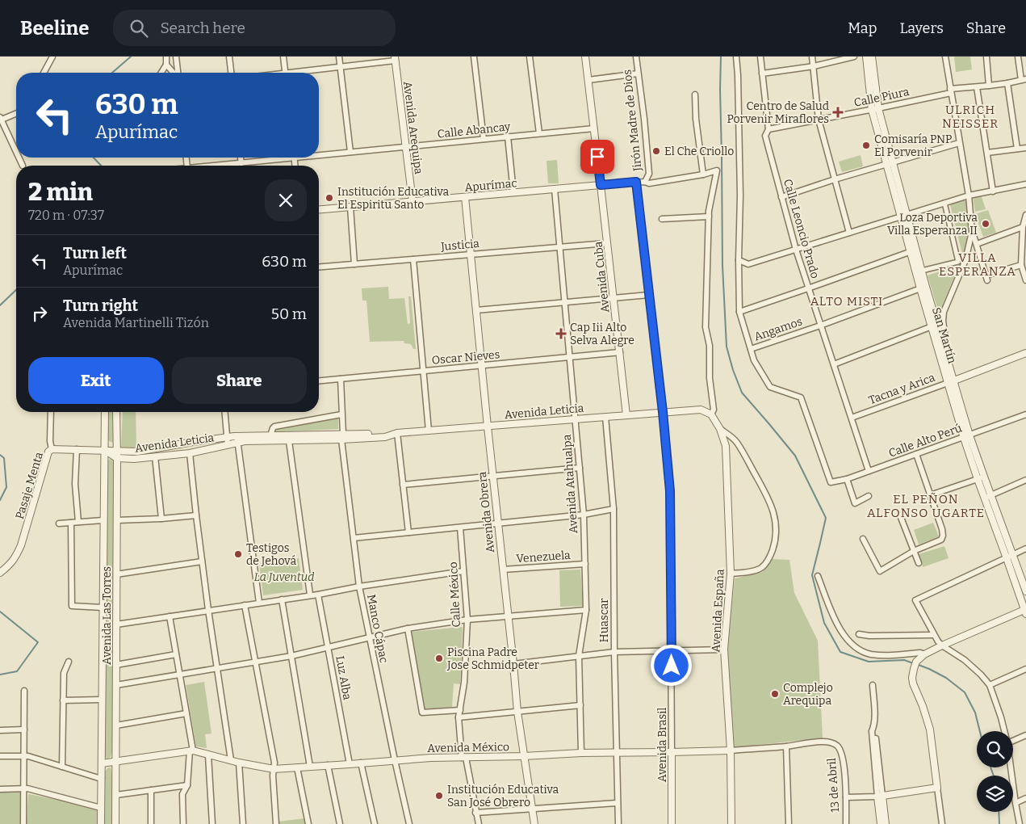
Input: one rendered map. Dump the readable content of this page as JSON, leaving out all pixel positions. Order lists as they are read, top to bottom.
{
  "streets": {
    "street": [
      "Calle Piura",
      "Jirón Madre de Dios",
      "Avenida Arequipa",
      "Calle Abancay",
      "Apurímac",
      "Calle Leoncio Prado",
      "Justicia",
      "Avenida Cuba",
      "Angamos",
      "San Martín",
      "Oscar Nieves",
      "Tacna y Arica",
      "Avenida Leticia",
      "Calle Alto Perú",
      "Avenida Atahualpa",
      "Pasaje Menta",
      "Avenida Obrera",
      "Venezuela",
      "Calle México",
      "Avenida España",
      "Avenida Las Torres",
      "Huascar",
      "Manco Cápac",
      "Luz Alba",
      "Avenida Brasil",
      "Avenida México",
      "13 de Abril"
    ]
  },
  "crossings": [
    ["Calle Piura", "Calle Leoncio Prado"],
    ["Calle Piura", "San Martín"],
    ["Jirón Madre de Dios", "Apurímac"],
    ["Avenida Arequipa", "Calle Abancay"],
    ["Avenida Arequipa", "Apurímac"],
    ["Calle Abancay", "Avenida Cuba"],
    ["Apurímac", "Avenida Cuba"],
    ["Apurímac", "Avenida Atahualpa"],
    ["Apurímac", "Avenida Obrera"],
    ["Apurímac", "Avenida Brasil"],
    ["Calle Leoncio Prado", "Angamos"],
    ["Calle Leoncio Prado", "Tacna y Arica"],
    ["Calle Leoncio Prado", "Calle Alto Perú"],
    ["Justicia", "Avenida Cuba"],
    ["Justicia", "Avenida Atahualpa"],
    ["Justicia", "Avenida Obrera"],
    ["Avenida Cuba", "Oscar Nieves"],
    ["Avenida Cuba", "Avenida Leticia"],
    ["Angamos", "San Martín"],
    ["Angamos", "Calle Alto Perú"],
    ["San Martín", "Tacna y Arica"],
    ["San Martín", "Calle Alto Perú"],
    ["Oscar Nieves", "Avenida Atahualpa"],
    ["Oscar Nieves", "Avenida Obrera"],
    ["Oscar Nieves", "Manco Cápac"],
    ["Avenida Leticia", "Avenida Atahualpa"],
    ["Avenida Leticia", "Pasaje Menta"],
    ["Avenida Leticia", "Avenida Obrera"],
    ["Avenida Leticia", "Avenida España"],
    ["Avenida Leticia", "Avenida Las Torres"],
    ["Avenida Leticia", "Huascar"],
    ["Avenida Leticia", "Manco Cápac"],
    ["Avenida Leticia", "Avenida Brasil"],
    ["Avenida Atahualpa", "Venezuela"],
    ["Avenida Atahualpa", "Avenida México"],
    ["Pasaje Menta", "Avenida Las Torres"],
    ["Avenida Obrera", "Venezuela"],
    ["Avenida Obrera", "Avenida México"],
    ["Calle México", "Avenida México"],
    ["Avenida España", "Avenida México"],
    ["Avenida Las Torres", "Avenida México"],
    ["Huascar", "Avenida México"],
    ["Manco Cápac", "Avenida México"],
    ["Luz Alba", "Avenida México"],
    ["Avenida Brasil", "Avenida México"],
    ["Avenida México", "13 de Abril"]
  ],
  "districts": [
    "ULRICH NEISSER",
    "VILLA ESPERANZA",
    "ALTO MISTI",
    "EL PEÑON ALFONSO UGARTE"
  ],
  "parks": ["La Juventud"],
  "places": {
    "health": ["Centro de Salud Porvenir Miraflores", "Cap Iii Alto Selva Alegre"],
    "other": [
      "Comisaría PNP El Porvenir",
      "El Che Criollo",
      "Institución Educativa El Espiritu Santo",
      "Loza Deportiva Villa Esperanza II",
      "Testigos de Jehová",
      "Piscina Padre Jose Schmidpeter",
      "Complejo Arequipa",
      "Institución Educativa San José Obrero"
    ]
  },
  "page": {
    "header": "Beeline",
    "search": "Search here",
    "nav": ["Map", "Layers", "Share"],
    "turn": ["630 m", "Apurímac"],
    "heading": ["2 min", "720 m · 07:37"],
    "list": [
      {
        "name": "Turn left",
        "note": "Apurímac",
        "value": "630 m"
      },
      {
        "name": "Turn right",
        "note": "Avenida Martinelli Tizón",
        "value": "50 m"
      }
    ],
    "buttons": ["Exit", "Share"]
  }
}
